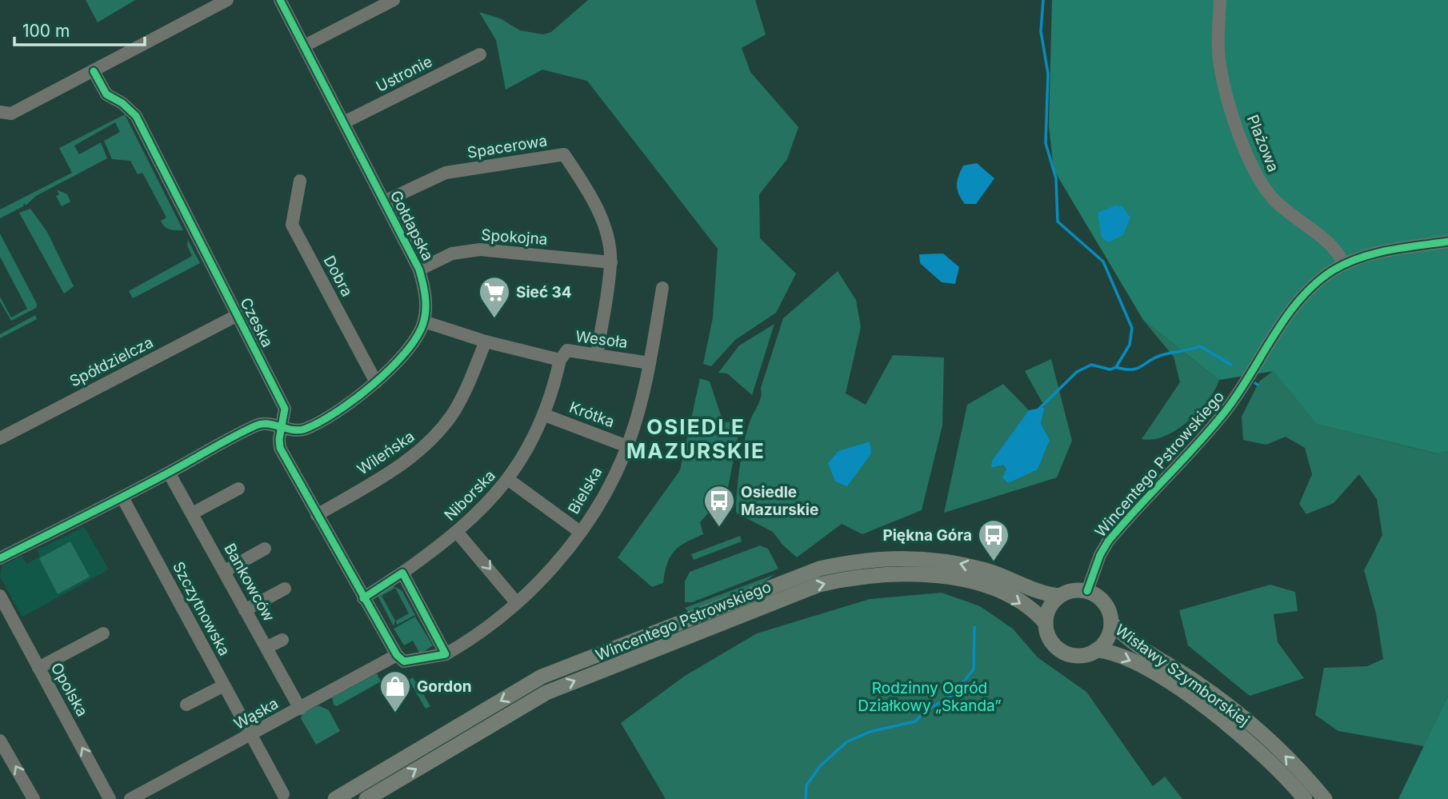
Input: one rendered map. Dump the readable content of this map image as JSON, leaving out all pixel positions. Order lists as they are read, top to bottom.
{
  "streets": {
    "main road": ["Wincentego Pstrowskiego", "Wisławy Szymborskiej"],
    "street": [
      "Ustronie",
      "Plażowa",
      "Spacerowa",
      "Gołdapska",
      "Spokojna",
      "Dobra",
      "Czeska",
      "Wesoła",
      "Spółdzielcza",
      "Krótka",
      "Wileńska",
      "Bielska",
      "Niborska",
      "Bankowców",
      "Szczytnowska",
      "Opolska",
      "Wąska"
    ]
  },
  "crossings": [
    ["Ustronie", "Gołdapska"],
    ["Plażowa", "Wincentego Pstrowskiego"],
    ["Spacerowa", "Gołdapska"],
    ["Spacerowa", "Spokojna"],
    ["Spacerowa", "Wesoła"],
    ["Gołdapska", "Spokojna"],
    ["Gołdapska", "Dobra"],
    ["Gołdapska", "Czeska"],
    ["Gołdapska", "Wesoła"],
    ["Gołdapska", "Bankowców"],
    ["Gołdapska", "Szczytnowska"],
    ["Czeska", "Spółdzielcza"],
    ["Czeska", "Wileńska"],
    ["Czeska", "Niborska"],
    ["Czeska", "Wąska"],
    ["Wesoła", "Wileńska"],
    ["Wesoła", "Bielska"],
    ["Wesoła", "Niborska"],
    ["Krótka", "Bielska"],
    ["Krótka", "Niborska"],
    ["Wincentego Pstrowskiego", "Wisławy Szymborskiej"],
    ["Bankowców", "Wąska"],
    ["Szczytnowska", "Wąska"]
  ],
  "districts": ["OSIEDLE MAZURSKIE"],
  "parks": ["Rodzinny Ogród Działkowy „Skanda”"],
  "places": {
    "supermarket": ["Sieć 34"],
    "bus stop": ["Osiedle Mazurskie", "Piękna Góra"],
    "shop": ["Gordon"]
  },
  "scale_bar": "100 m"
}
